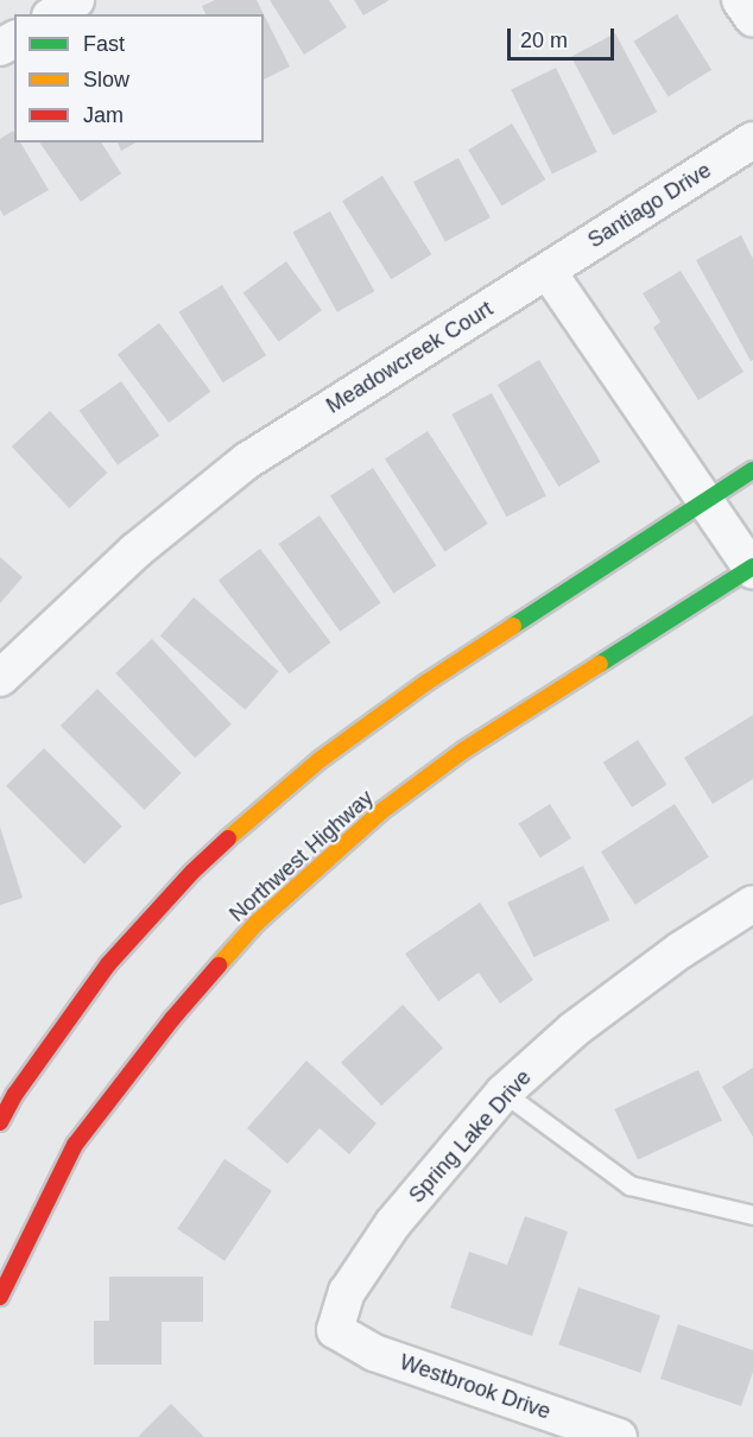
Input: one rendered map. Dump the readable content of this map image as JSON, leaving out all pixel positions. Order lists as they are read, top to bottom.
{
  "streets": {
    "main road": ["Northwest Highway"],
    "street": [
      "Santiago Drive",
      "Meadowcreek Court",
      "Spring Lake Drive",
      "Westbrook Drive"
    ]
  },
  "crossings": [
    ["Santiago Drive", "Meadowcreek Court"],
    ["Spring Lake Drive", "Westbrook Drive"]
  ],
  "legend": ["Fast", "Slow", "Jam"],
  "scale_bar": "20 m"
}
